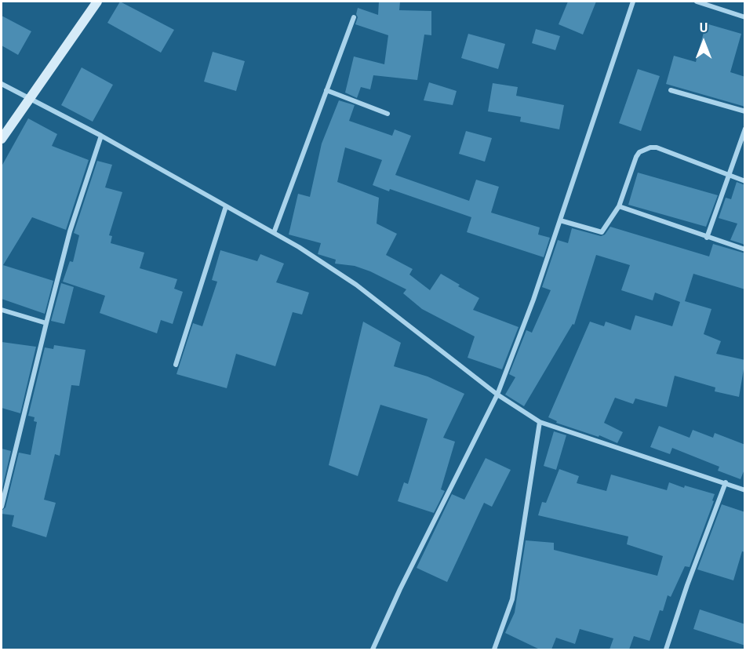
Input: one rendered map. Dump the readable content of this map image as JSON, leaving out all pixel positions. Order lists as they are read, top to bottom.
{
  "north": "top"
}
